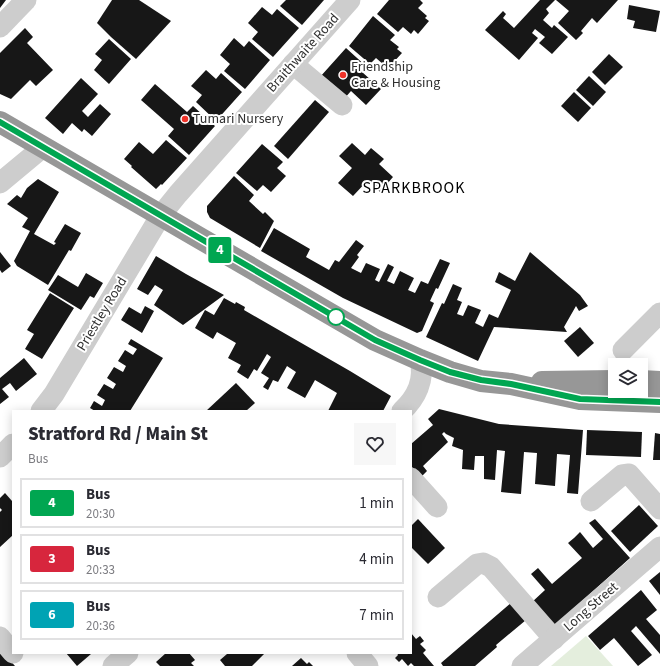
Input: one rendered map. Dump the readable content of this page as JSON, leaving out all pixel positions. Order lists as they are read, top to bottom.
{
  "streets": {
    "street": ["Braithwaite Road", "Priestley Road", "Long Street"]
  },
  "crossings": [
    ["Braithwaite Road", "Priestley Road"]
  ],
  "districts": ["SPARKBROOK"],
  "places": ["Friendship Care & Housing", "Tumari Nursery"],
  "lines": ["bus line 4"],
  "page": {
    "on_map": "4",
    "heading": ["Stratford Rd / Main St", "Bus"],
    "list": [
      {
        "mark": "4",
        "name": "Bus",
        "note": "20:30",
        "value": "1 min"
      },
      {
        "mark": "3",
        "name": "Bus",
        "note": "20:33",
        "value": "4 min"
      },
      {
        "mark": "6",
        "name": "Bus",
        "note": "20:36",
        "value": "7 min"
      }
    ]
  }
}
